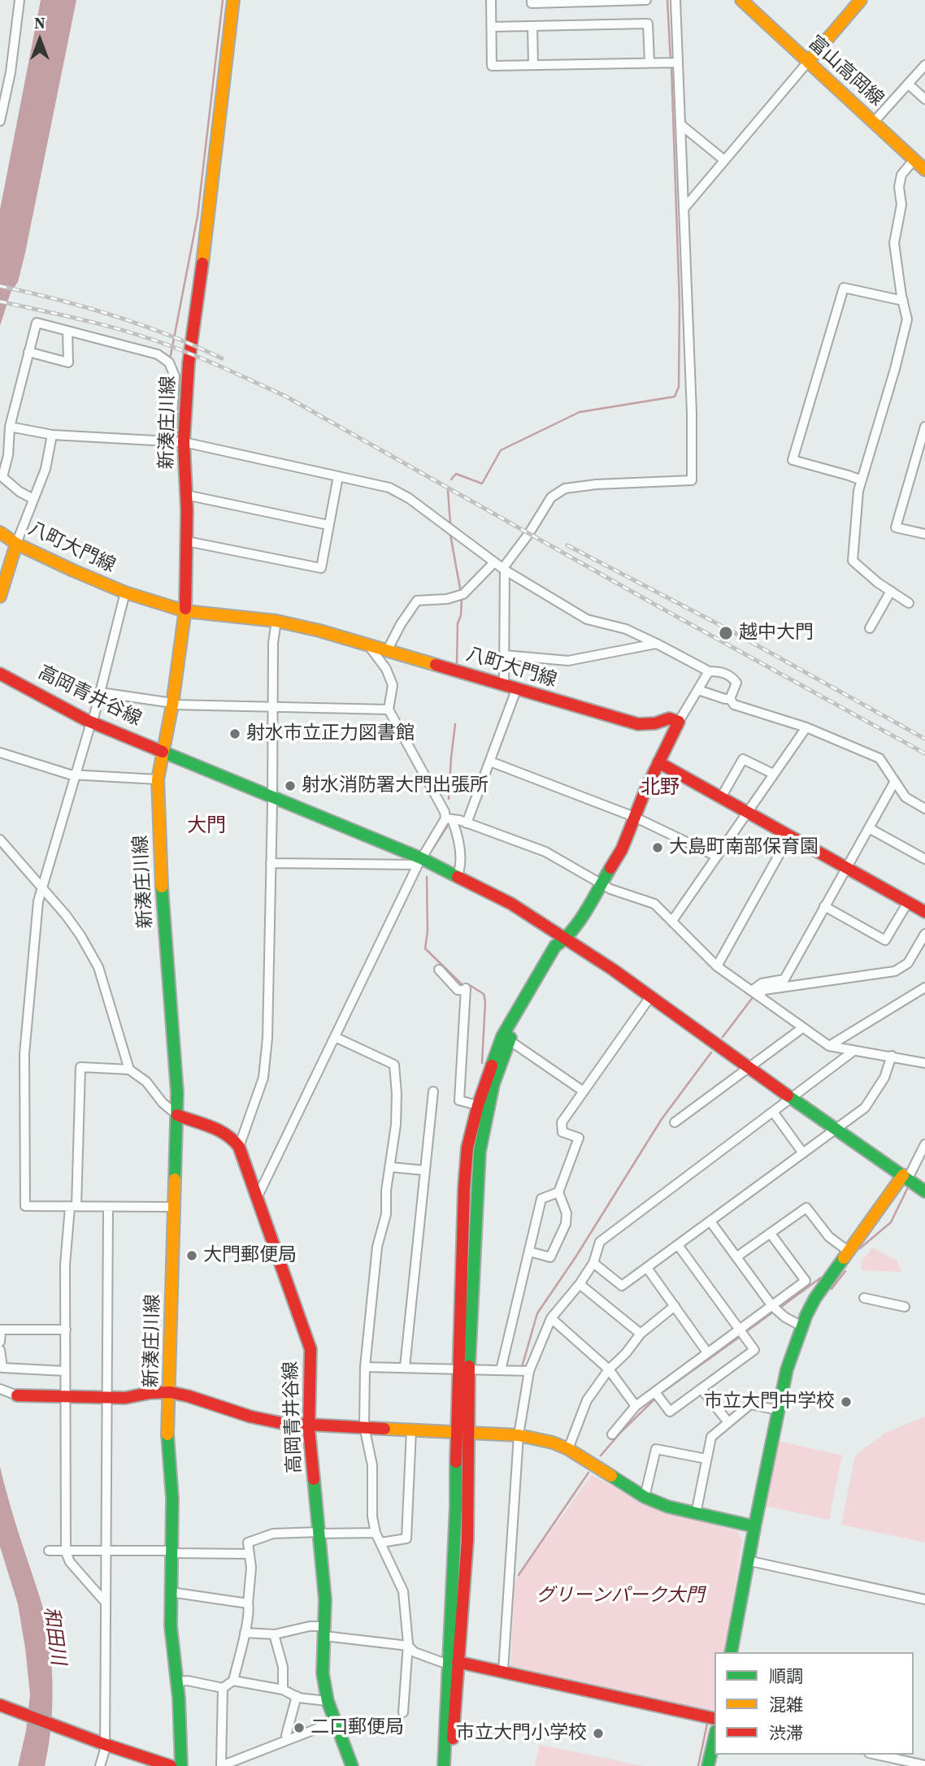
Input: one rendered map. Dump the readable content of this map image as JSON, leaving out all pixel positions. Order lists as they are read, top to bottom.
{
  "streets": {
    "main road": [
      "富山高岡線",
      "新湊庄川線",
      "八町大門線",
      "高岡青井谷線"
    ]
  },
  "crossings": [
    ["新湊庄川線", "八町大門線"],
    ["新湊庄川線", "高岡青井谷線"]
  ],
  "districts": ["北野", "大門"],
  "water": ["和田川"],
  "parks": ["グリーンパーク大門"],
  "places": [
    "越中大門",
    "射水市立正力図書館",
    "射水消防署大門出張所",
    "大島町南部保育園",
    "大門郵便局",
    "市立大門中学校",
    "二口郵便局",
    "市立大門小学校"
  ],
  "legend": ["順調", "混雑", "渋滞"],
  "north": "top"
}
